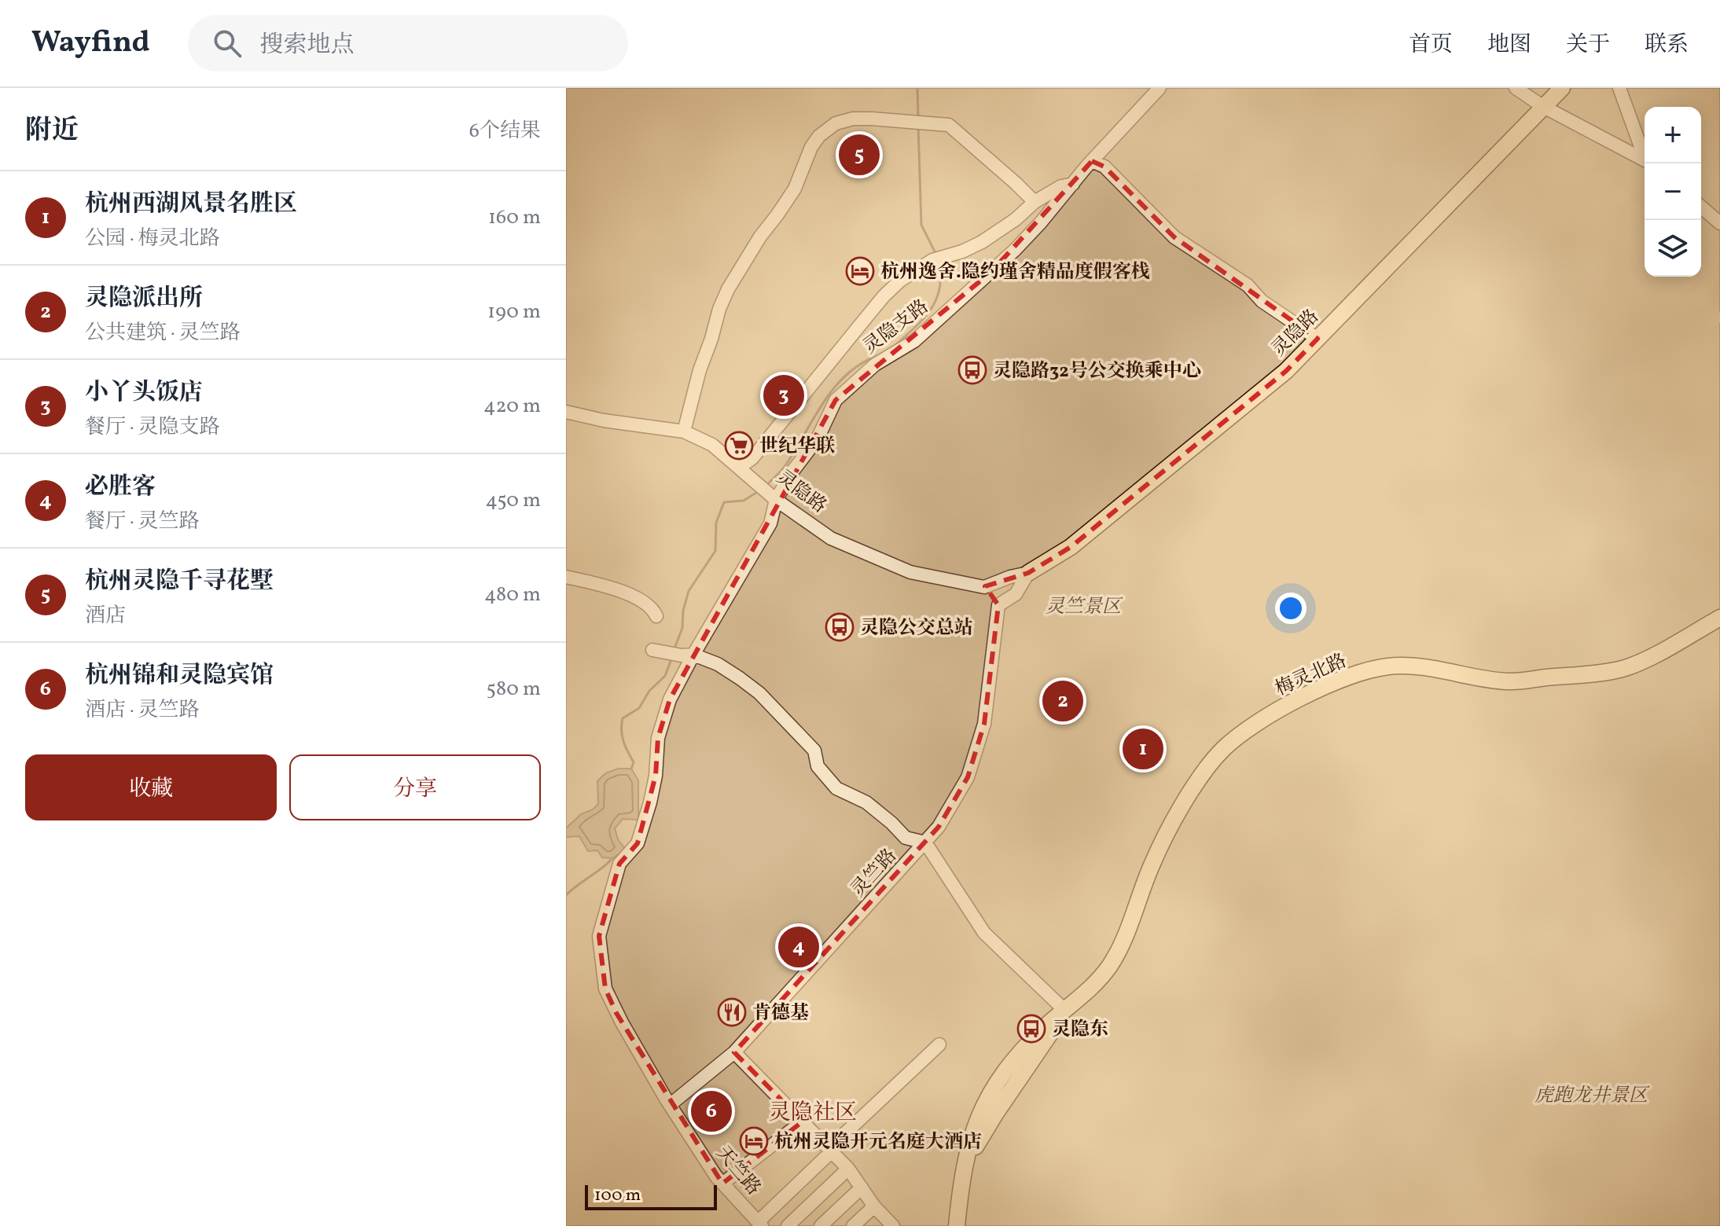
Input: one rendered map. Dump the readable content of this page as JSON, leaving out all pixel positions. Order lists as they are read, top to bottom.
{
  "streets": {
    "main road": ["灵隐路", "梅灵北路"],
    "street": ["灵隐支路", "灵竺路", "天竺路"]
  },
  "crossings": [
    ["灵隐支路", "灵隐路"],
    ["灵隐支路", "天竺路"],
    ["灵竺路", "天竺路"]
  ],
  "districts": ["灵隐社区"],
  "parks": ["灵竺景区", "虎跑龙井景区"],
  "places": {
    "hotel": ["杭州逸舍.隐约瑾舍精品度假客栈", "杭州灵隐开元名庭大酒店"],
    "bus stop": ["灵隐路32号公交换乘中心", "灵隐公交总站", "灵隐东"],
    "supermarket": ["世纪华联"],
    "restaurant": ["肯德基"]
  },
  "scale_bar": "100 m",
  "page": {
    "header": "Wayfind",
    "search": "搜索地点",
    "nav": [
      "首页",
      "地图",
      "关于",
      "联系"
    ],
    "heading": ["附近", "6个结果"],
    "map_buttons": ["+", "−"],
    "pins": [
      "5",
      "3",
      "2",
      "1",
      "4",
      "6"
    ],
    "list": [
      {
        "mark": "1",
        "name": "杭州西湖风景名胜区",
        "note": "公园 · 梅灵北路",
        "value": "160 m"
      },
      {
        "mark": "2",
        "name": "灵隐派出所",
        "note": "公共建筑 · 灵竺路",
        "value": "190 m"
      },
      {
        "mark": "3",
        "name": "小丫头饭店",
        "note": "餐厅 · 灵隐支路",
        "value": "420 m"
      },
      {
        "mark": "4",
        "name": "必胜客",
        "note": "餐厅 · 灵竺路",
        "value": "450 m"
      },
      {
        "mark": "5",
        "name": "杭州灵隐千寻花墅",
        "note": "酒店",
        "value": "480 m"
      },
      {
        "mark": "6",
        "name": "杭州锦和灵隐宾馆",
        "note": "酒店 · 灵竺路",
        "value": "580 m"
      }
    ],
    "buttons": ["收藏", "分享"],
    "scale": "100 m"
  }
}
